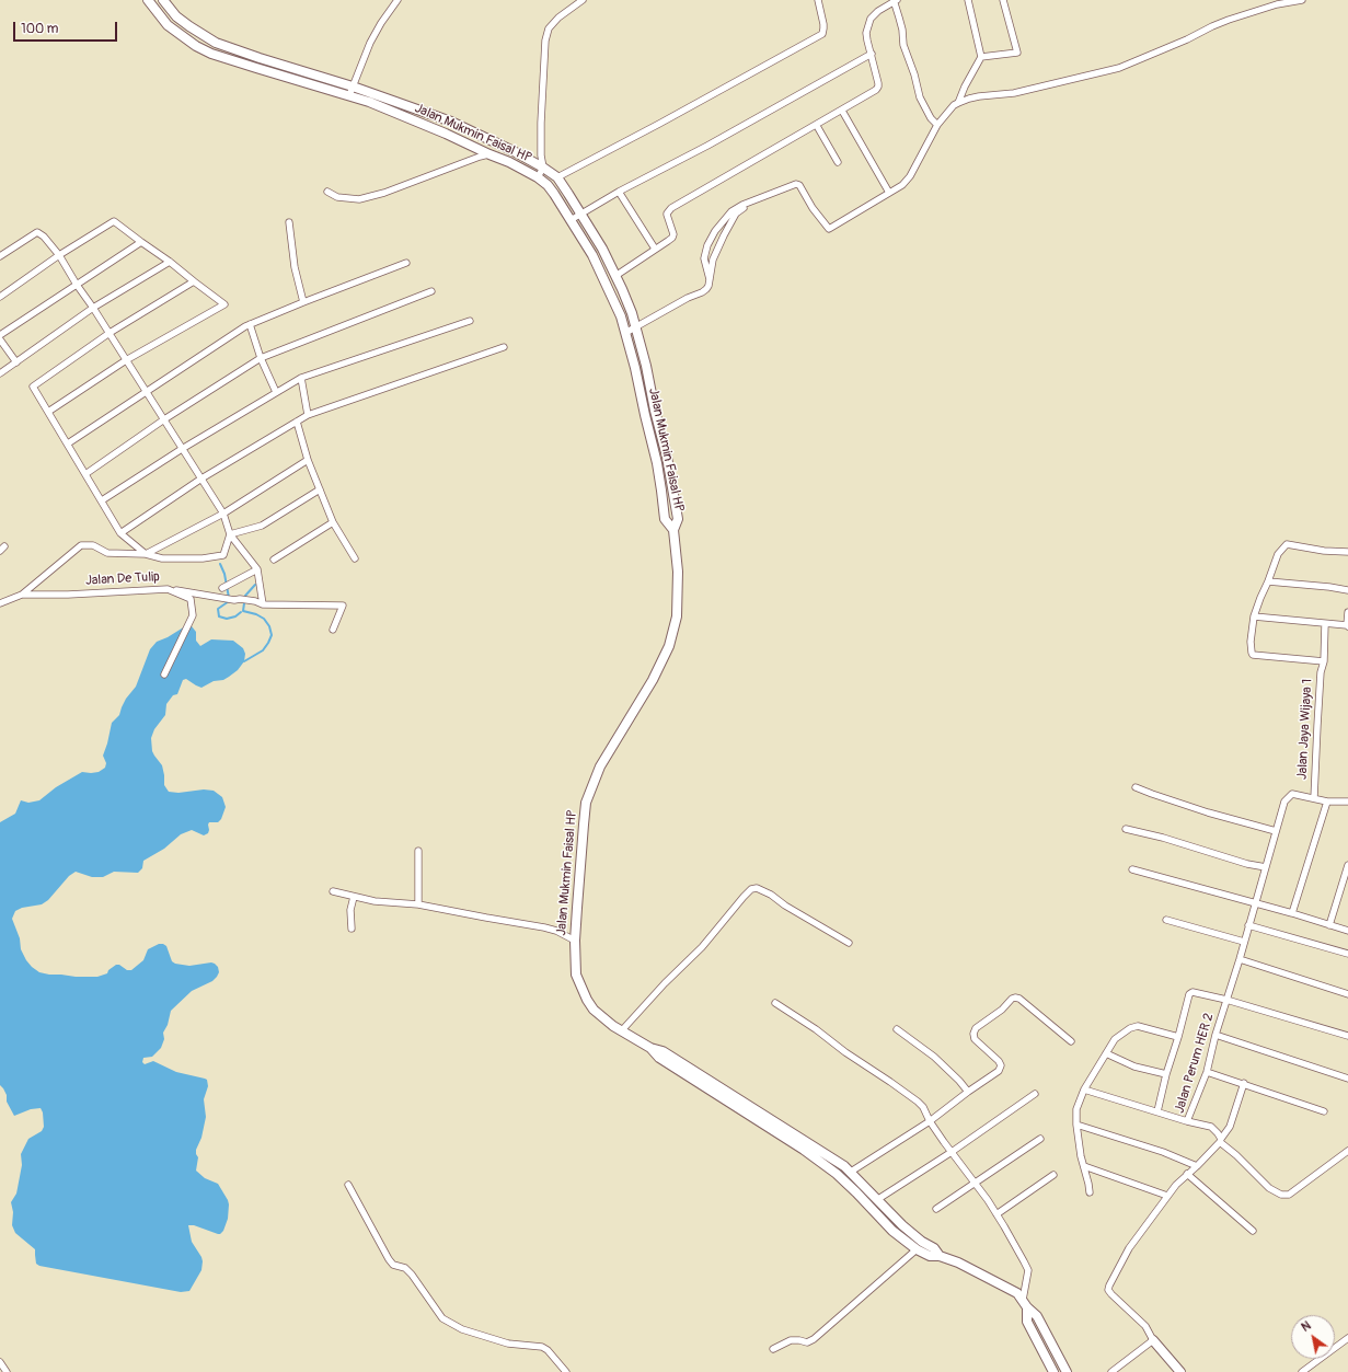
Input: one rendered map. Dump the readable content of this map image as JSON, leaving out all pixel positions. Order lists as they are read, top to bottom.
{
  "streets": {
    "street": [
      "Jalan Mukmin Faisal HP",
      "Jalan De Tulip",
      "Jalan Jaya Wijaya 1",
      "Jalan Perum HER 2"
    ]
  },
  "crossings": [
    ["Jalan Jaya Wijaya 1", "Jalan Perum HER 2"]
  ],
  "scale_bar": "100 m",
  "north": "top left"
}
